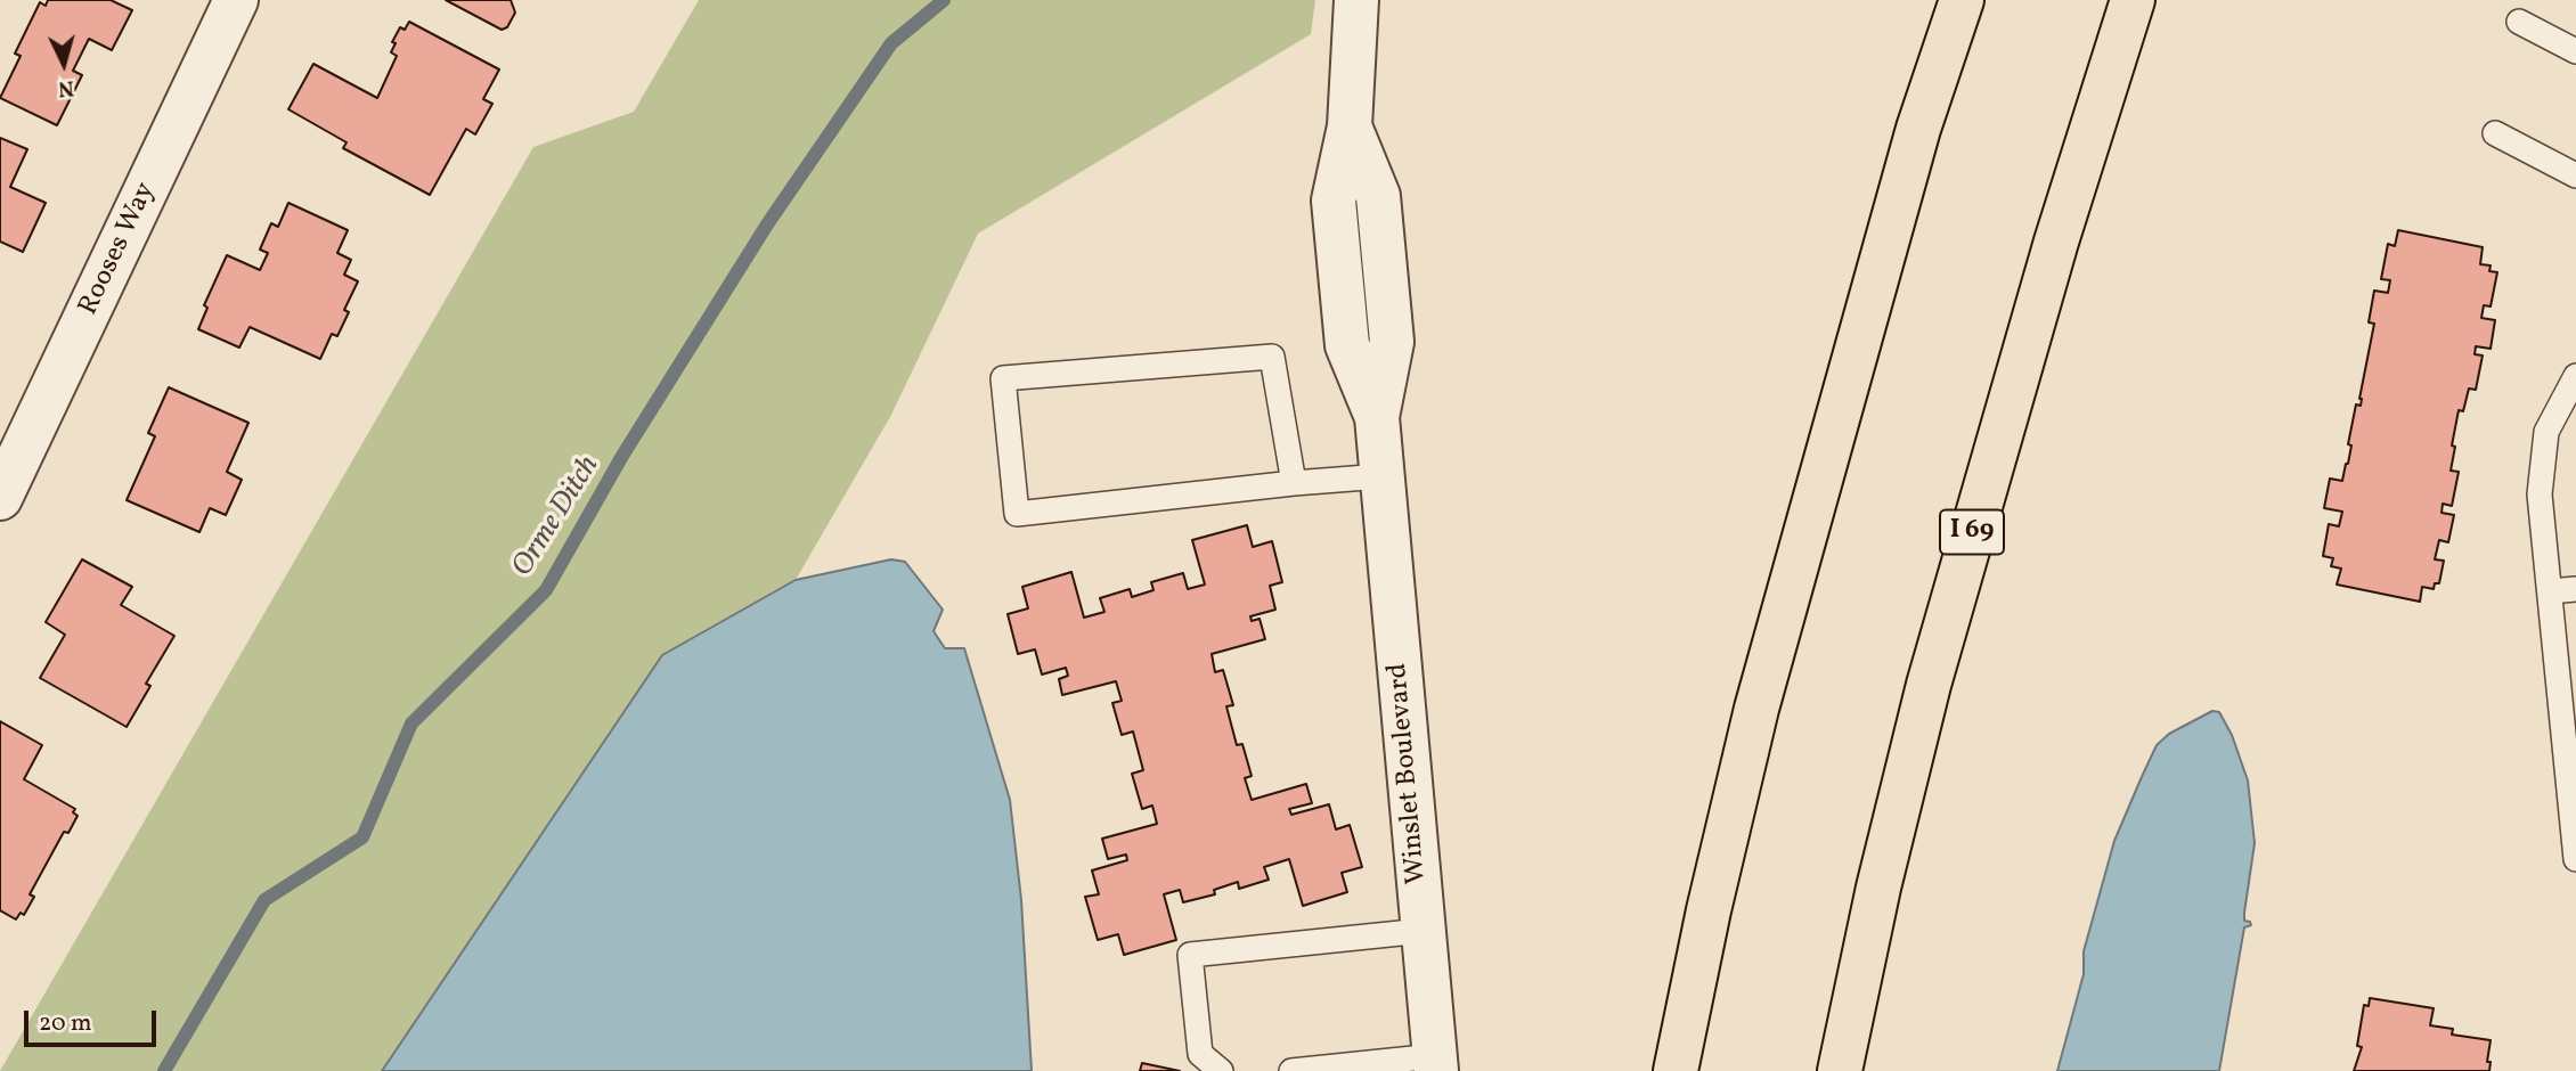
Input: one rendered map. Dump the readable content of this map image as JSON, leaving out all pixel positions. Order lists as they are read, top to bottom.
{
  "streets": {
    "highway": ["I 69"],
    "street": ["Rooses Way", "Winslet Boulevard"]
  },
  "water": ["Orme Ditch"],
  "scale_bar": "20 m",
  "north": "bottom"
}
